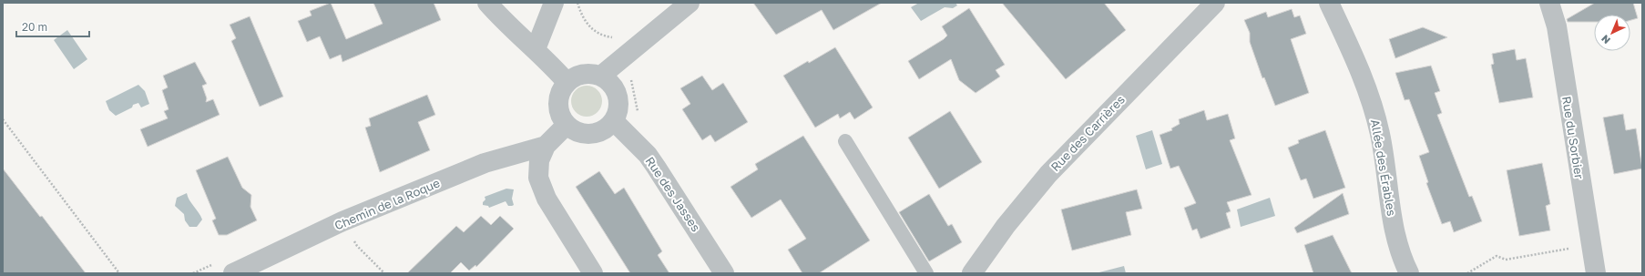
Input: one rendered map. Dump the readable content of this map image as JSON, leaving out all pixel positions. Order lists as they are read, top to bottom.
{
  "streets": {
    "street": [
      "Rue des Carrières",
      "Rue du Sorbier",
      "Allée des Érables",
      "Rue des Jasses",
      "Chemin de la Roque"
    ]
  },
  "scale_bar": "20 m",
  "north": "bottom left"
}
